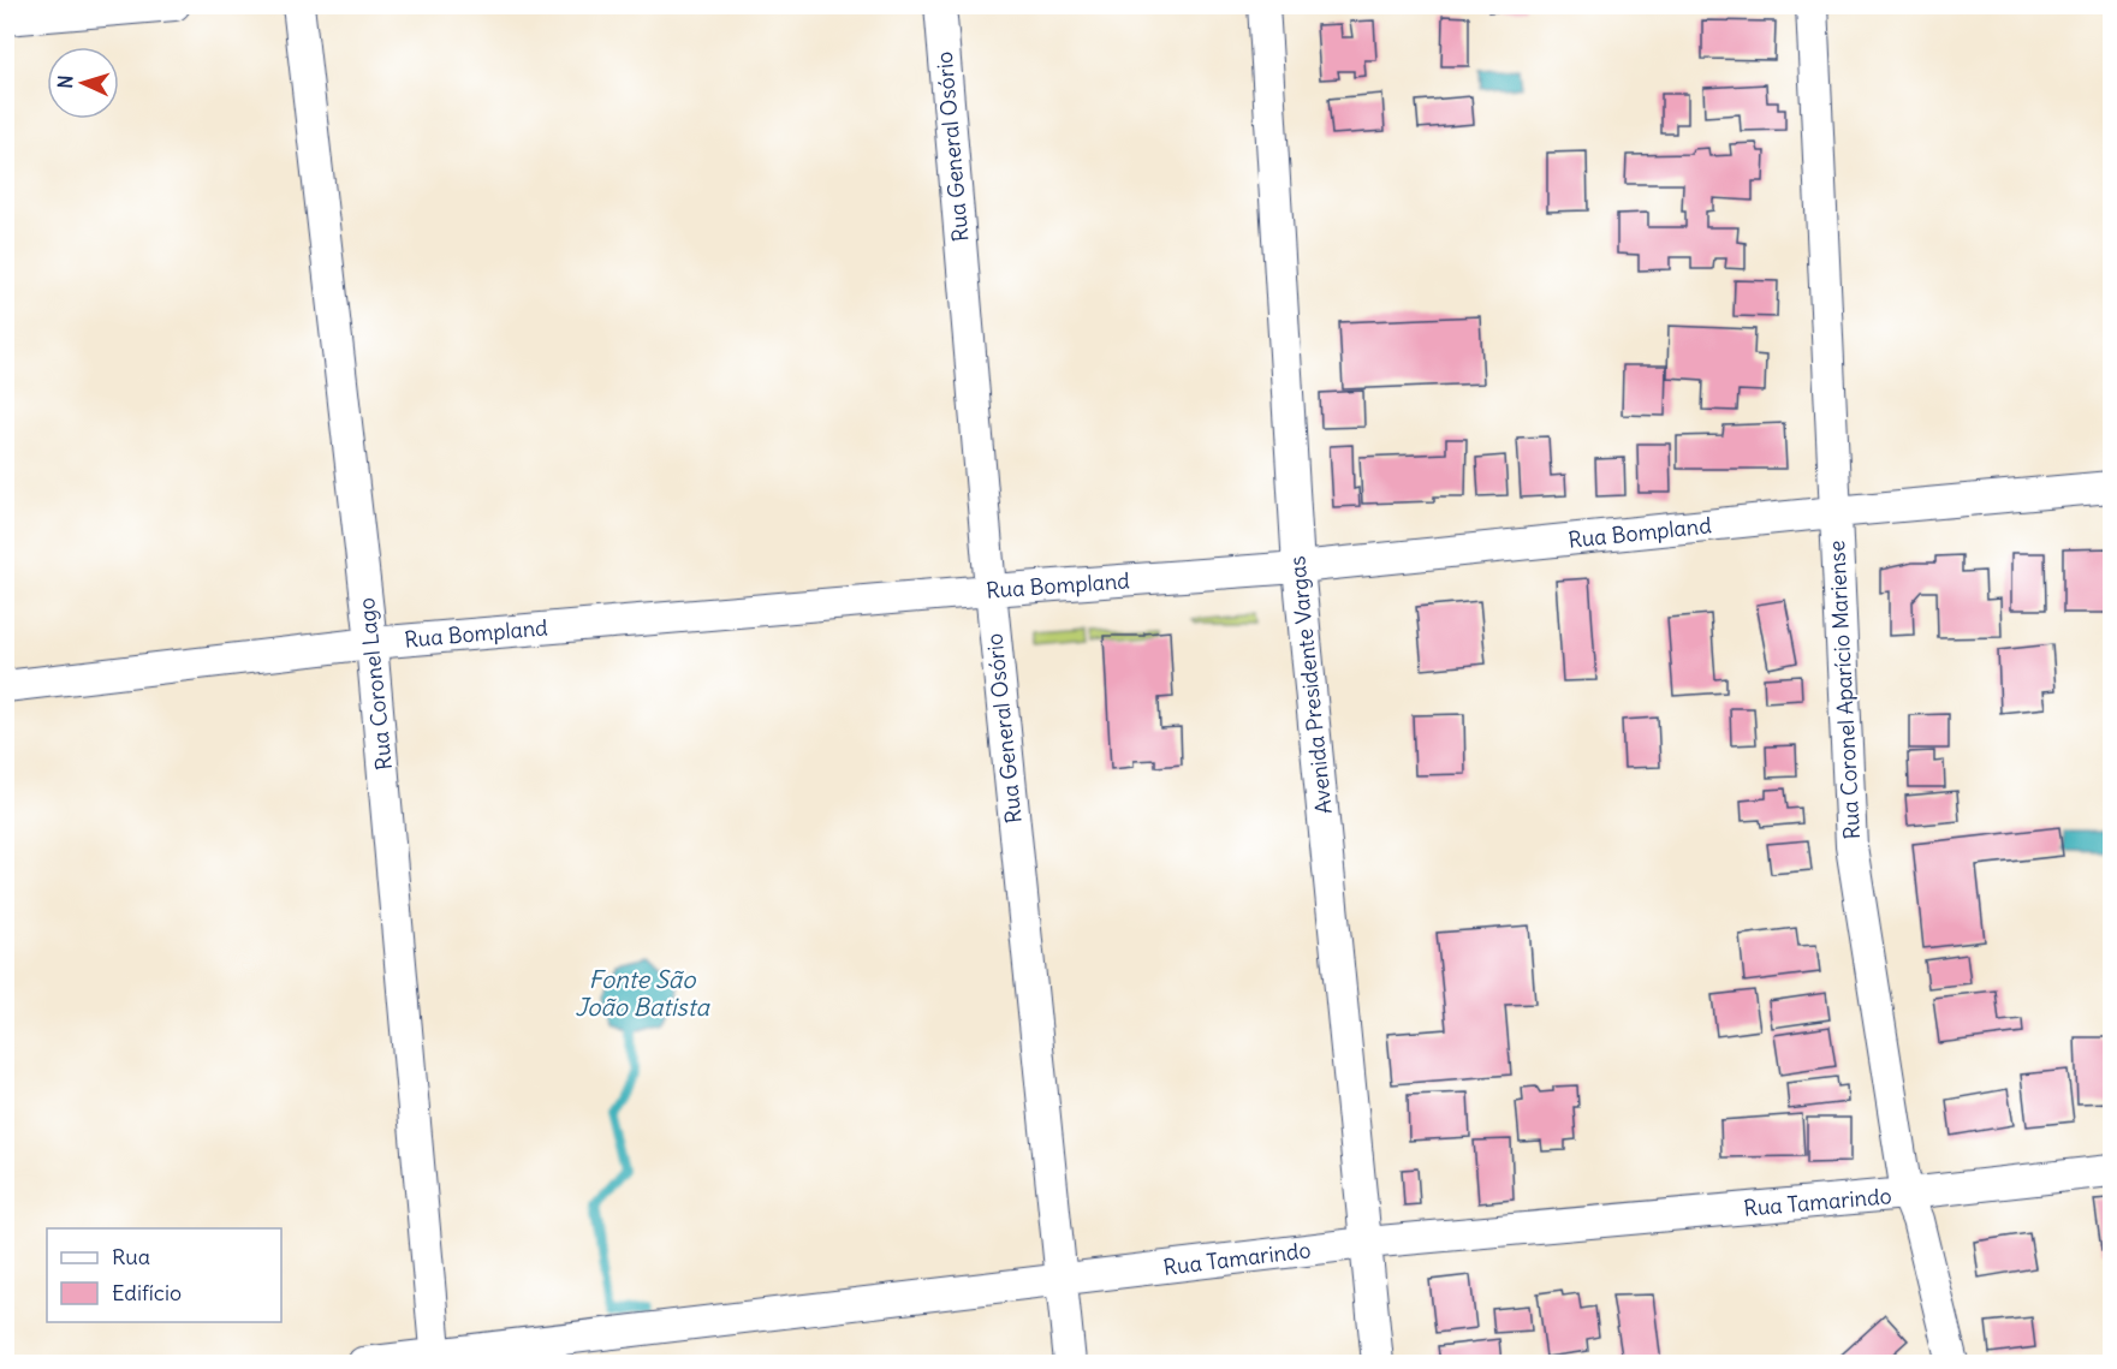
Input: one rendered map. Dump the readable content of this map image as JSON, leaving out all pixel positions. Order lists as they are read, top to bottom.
{
  "streets": {
    "street": [
      "Rua General Osório",
      "Rua Bompland",
      "Rua Coronel Lago",
      "Avenida Presidente Vargas",
      "Rua Coronel Aparício Mariense",
      "Rua Tamarindo"
    ]
  },
  "crossings": [
    ["Rua General Osório", "Rua Bompland"],
    ["Rua General Osório", "Rua Tamarindo"],
    ["Rua Bompland", "Rua Coronel Lago"],
    ["Rua Bompland", "Avenida Presidente Vargas"],
    ["Rua Bompland", "Rua Coronel Aparício Mariense"],
    ["Rua Coronel Lago", "Rua Tamarindo"],
    ["Avenida Presidente Vargas", "Rua Tamarindo"],
    ["Rua Coronel Aparício Mariense", "Rua Tamarindo"]
  ],
  "water": ["Fonte São João Batista"],
  "legend": ["Rua", "Edifício"],
  "north": "left"
}
